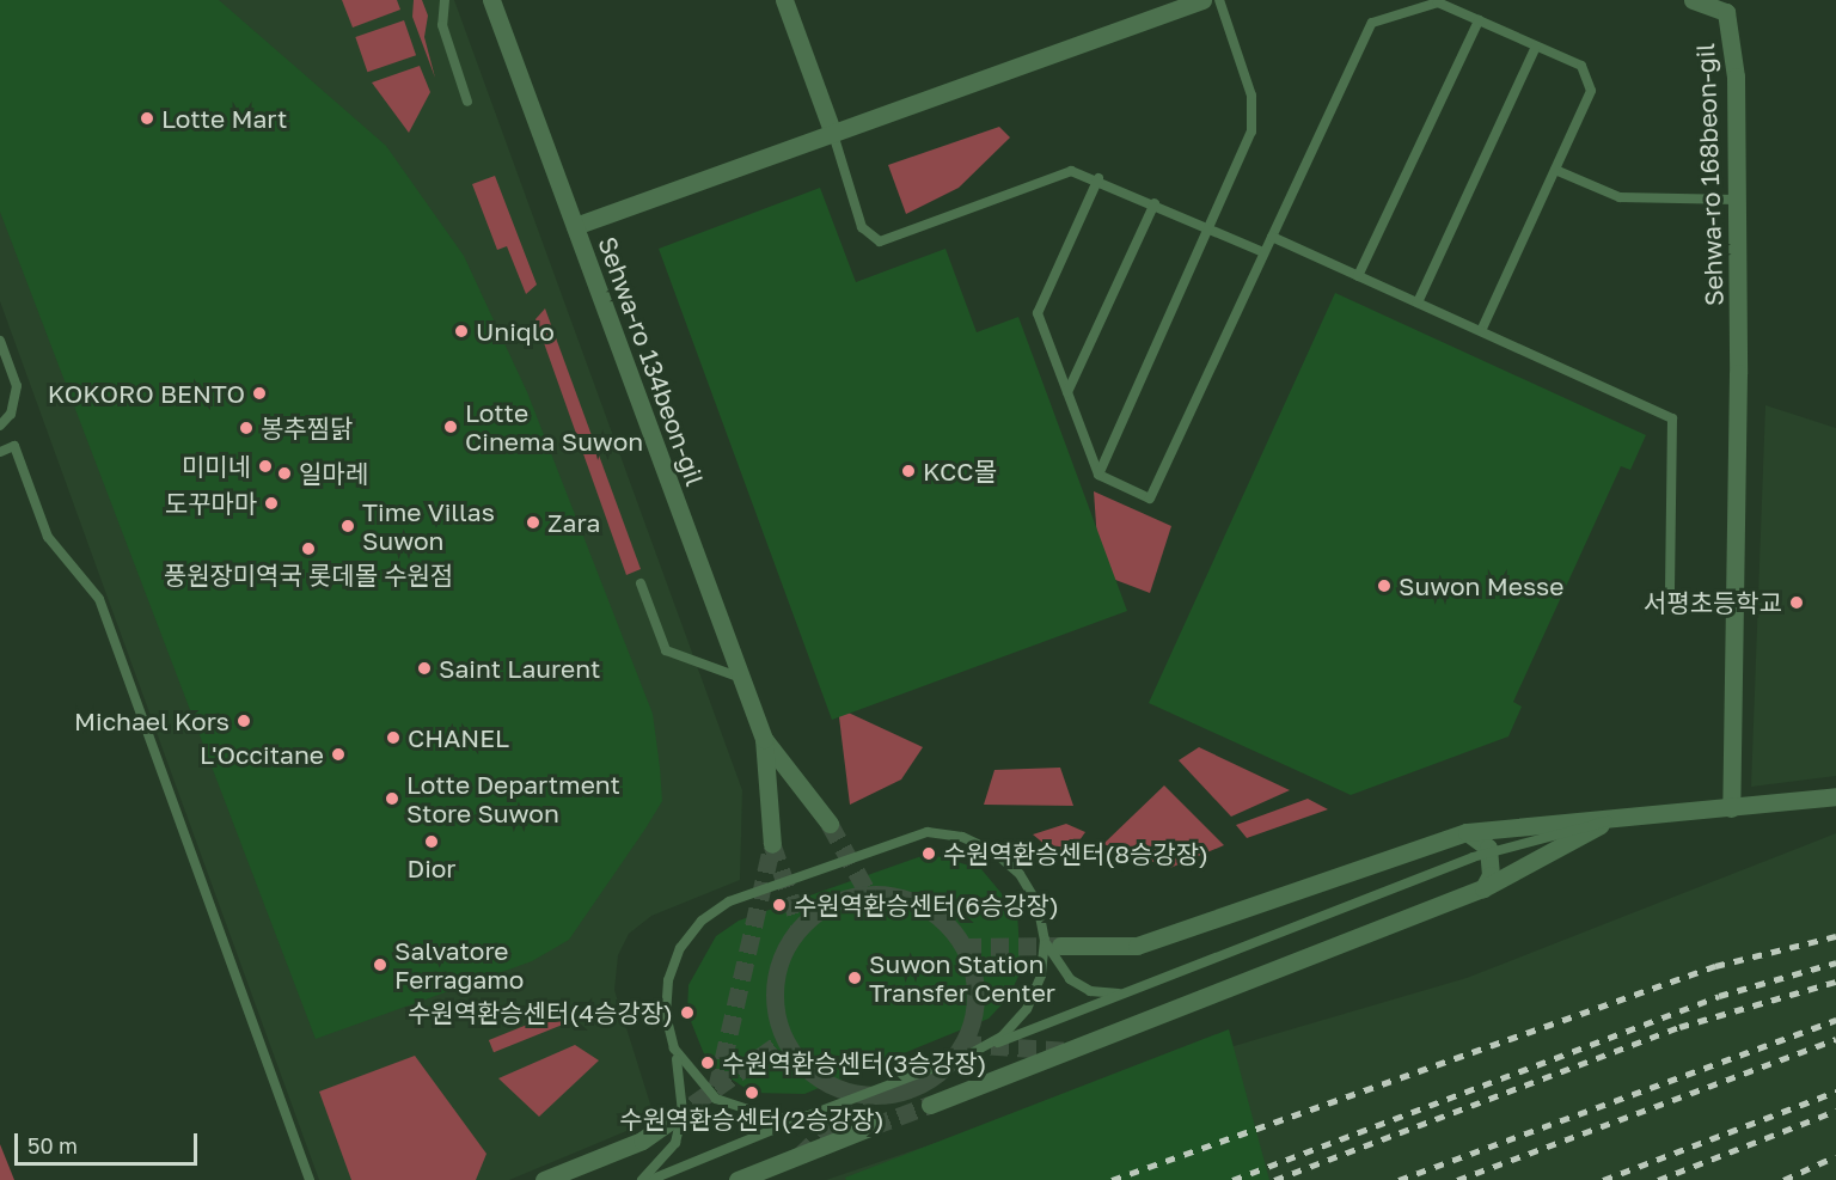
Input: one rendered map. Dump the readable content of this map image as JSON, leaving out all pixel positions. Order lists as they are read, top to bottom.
{
  "streets": {
    "street": ["Sehwa-ro 168beon-gil", "Sehwa-ro 134beon-gil"]
  },
  "places": [
    "Lotte Mart",
    "Uniqlo",
    "KOKORO BENTO",
    "Lotte Cinema Suwon",
    "봉추찜닭",
    "미미네",
    "KCC몰",
    "일마레",
    "도꾸마마",
    "Zara",
    "Time Villas Suwon",
    "풍원장미역국 롯데몰 수원점",
    "Suwon Messe",
    "서평초등학교",
    "Saint Laurent",
    "Michael Kors",
    "CHANEL",
    "L'Occitane",
    "Lotte Department Store Suwon",
    "Dior",
    "수원역환승센터(8승강장)",
    "수원역환승센터(6승강장)",
    "Salvatore Ferragamo",
    "Suwon Station Transfer Center",
    "수원역환승센터(4승강장)",
    "수원역환승센터(3승강장)",
    "수원역환승센터(2승강장)"
  ],
  "scale_bar": "50 m"
}
